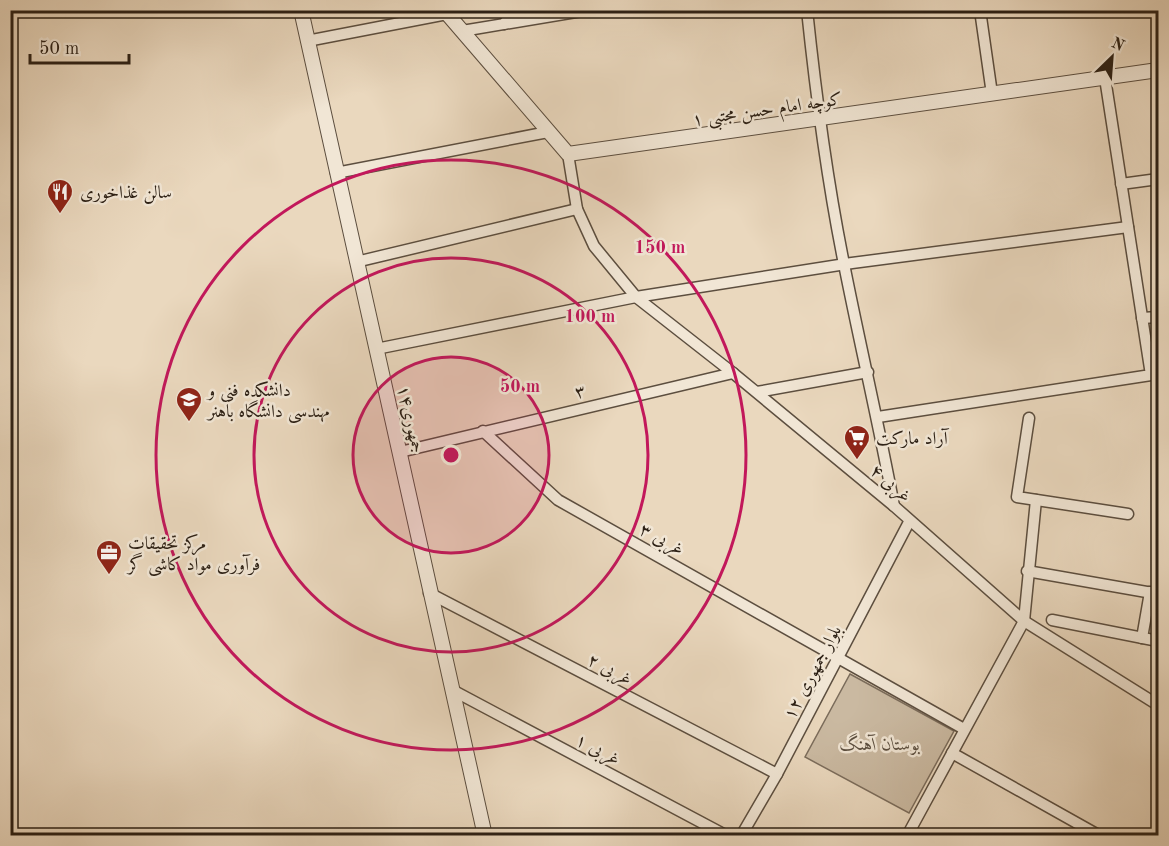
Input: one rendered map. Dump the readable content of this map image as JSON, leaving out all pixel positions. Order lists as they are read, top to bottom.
{
  "streets": {
    "street": [
      "کوچه امام حسن مجتبی ۱",
      "۳",
      "جمهوری۱۴",
      "۴ غربی",
      "۳ غربی",
      "۲ غربی",
      "بلوار جمهوری ۱۲",
      "۱ غربی"
    ]
  },
  "crossings": [
    ["کوچه امام حسن مجتبی ۱", "۴ غربی"],
    ["۳", "جمهوری۱۴"],
    ["۳", "۴ غربی"],
    ["۳", "۳ غربی"],
    ["جمهوری۱۴", "۲ غربی"],
    ["جمهوری۱۴", "۱ غربی"],
    ["۴ غربی", "بلوار جمهوری ۱۲"],
    ["۳ غربی", "بلوار جمهوری ۱۲"],
    ["۲ غربی", "بلوار جمهوری ۱۲"]
  ],
  "parks": ["بوستان آهنگ"],
  "places": {
    "restaurant": ["سالن غذاخوری"],
    "school or university": ["دانشکده فنی و مهندسی دانشگاه باهنر"],
    "supermarket": ["آراد مارکت"],
    "office": ["مرکز تحقیقات فرآوری مواد کاشی گر"]
  },
  "scale_bar": "50 m",
  "north": "top right",
  "rings": ["150 m", "100 m", "50 m"]
}
